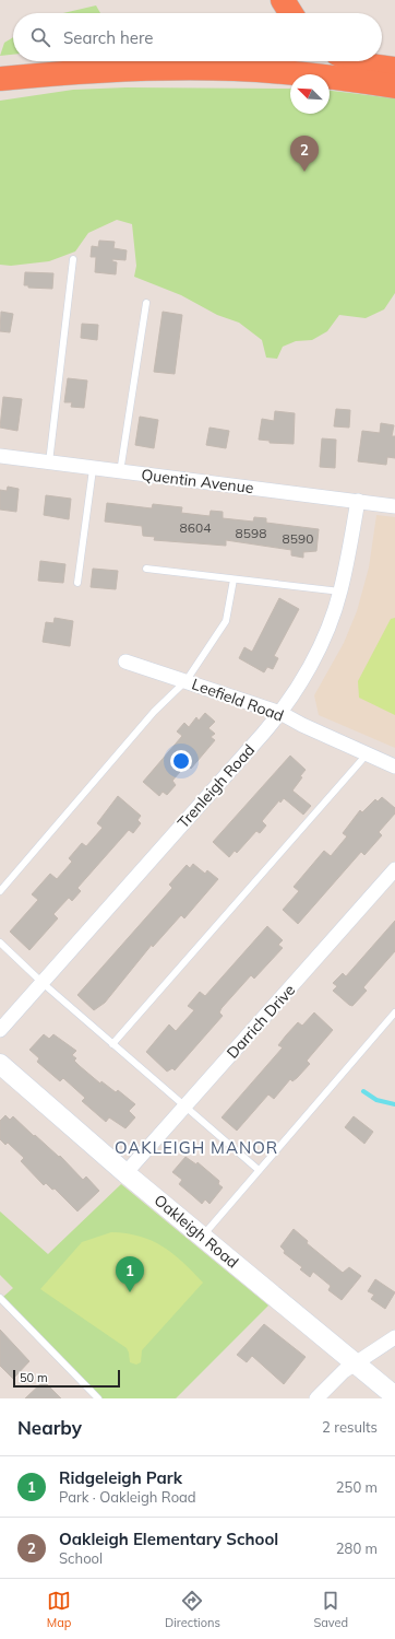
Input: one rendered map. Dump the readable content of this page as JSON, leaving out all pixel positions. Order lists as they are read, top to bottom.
{
  "streets": {
    "street": [
      "Quentin Avenue",
      "Leefield Road",
      "Trenleigh Road",
      "Darrich Drive",
      "Oakleigh Road"
    ]
  },
  "crossings": [
    ["Quentin Avenue", "Trenleigh Road"],
    ["Leefield Road", "Trenleigh Road"],
    ["Darrich Drive", "Oakleigh Road"]
  ],
  "districts": ["OAKLEIGH MANOR"],
  "house_numbers": ["8604", "8598", "8590"],
  "scale_bar": "50 m",
  "north": "top left",
  "page": {
    "search": "Search here",
    "pins": ["2", "1"],
    "scale": "50 m",
    "heading": ["Nearby", "2 results"],
    "list": [
      {
        "mark": "1",
        "name": "Ridgeleigh Park",
        "note": "Park · Oakleigh Road",
        "value": "250 m"
      },
      {
        "mark": "2",
        "name": "Oakleigh Elementary School",
        "note": "School",
        "value": "280 m"
      }
    ],
    "nav": ["Map", "Directions", "Saved"]
  }
}
